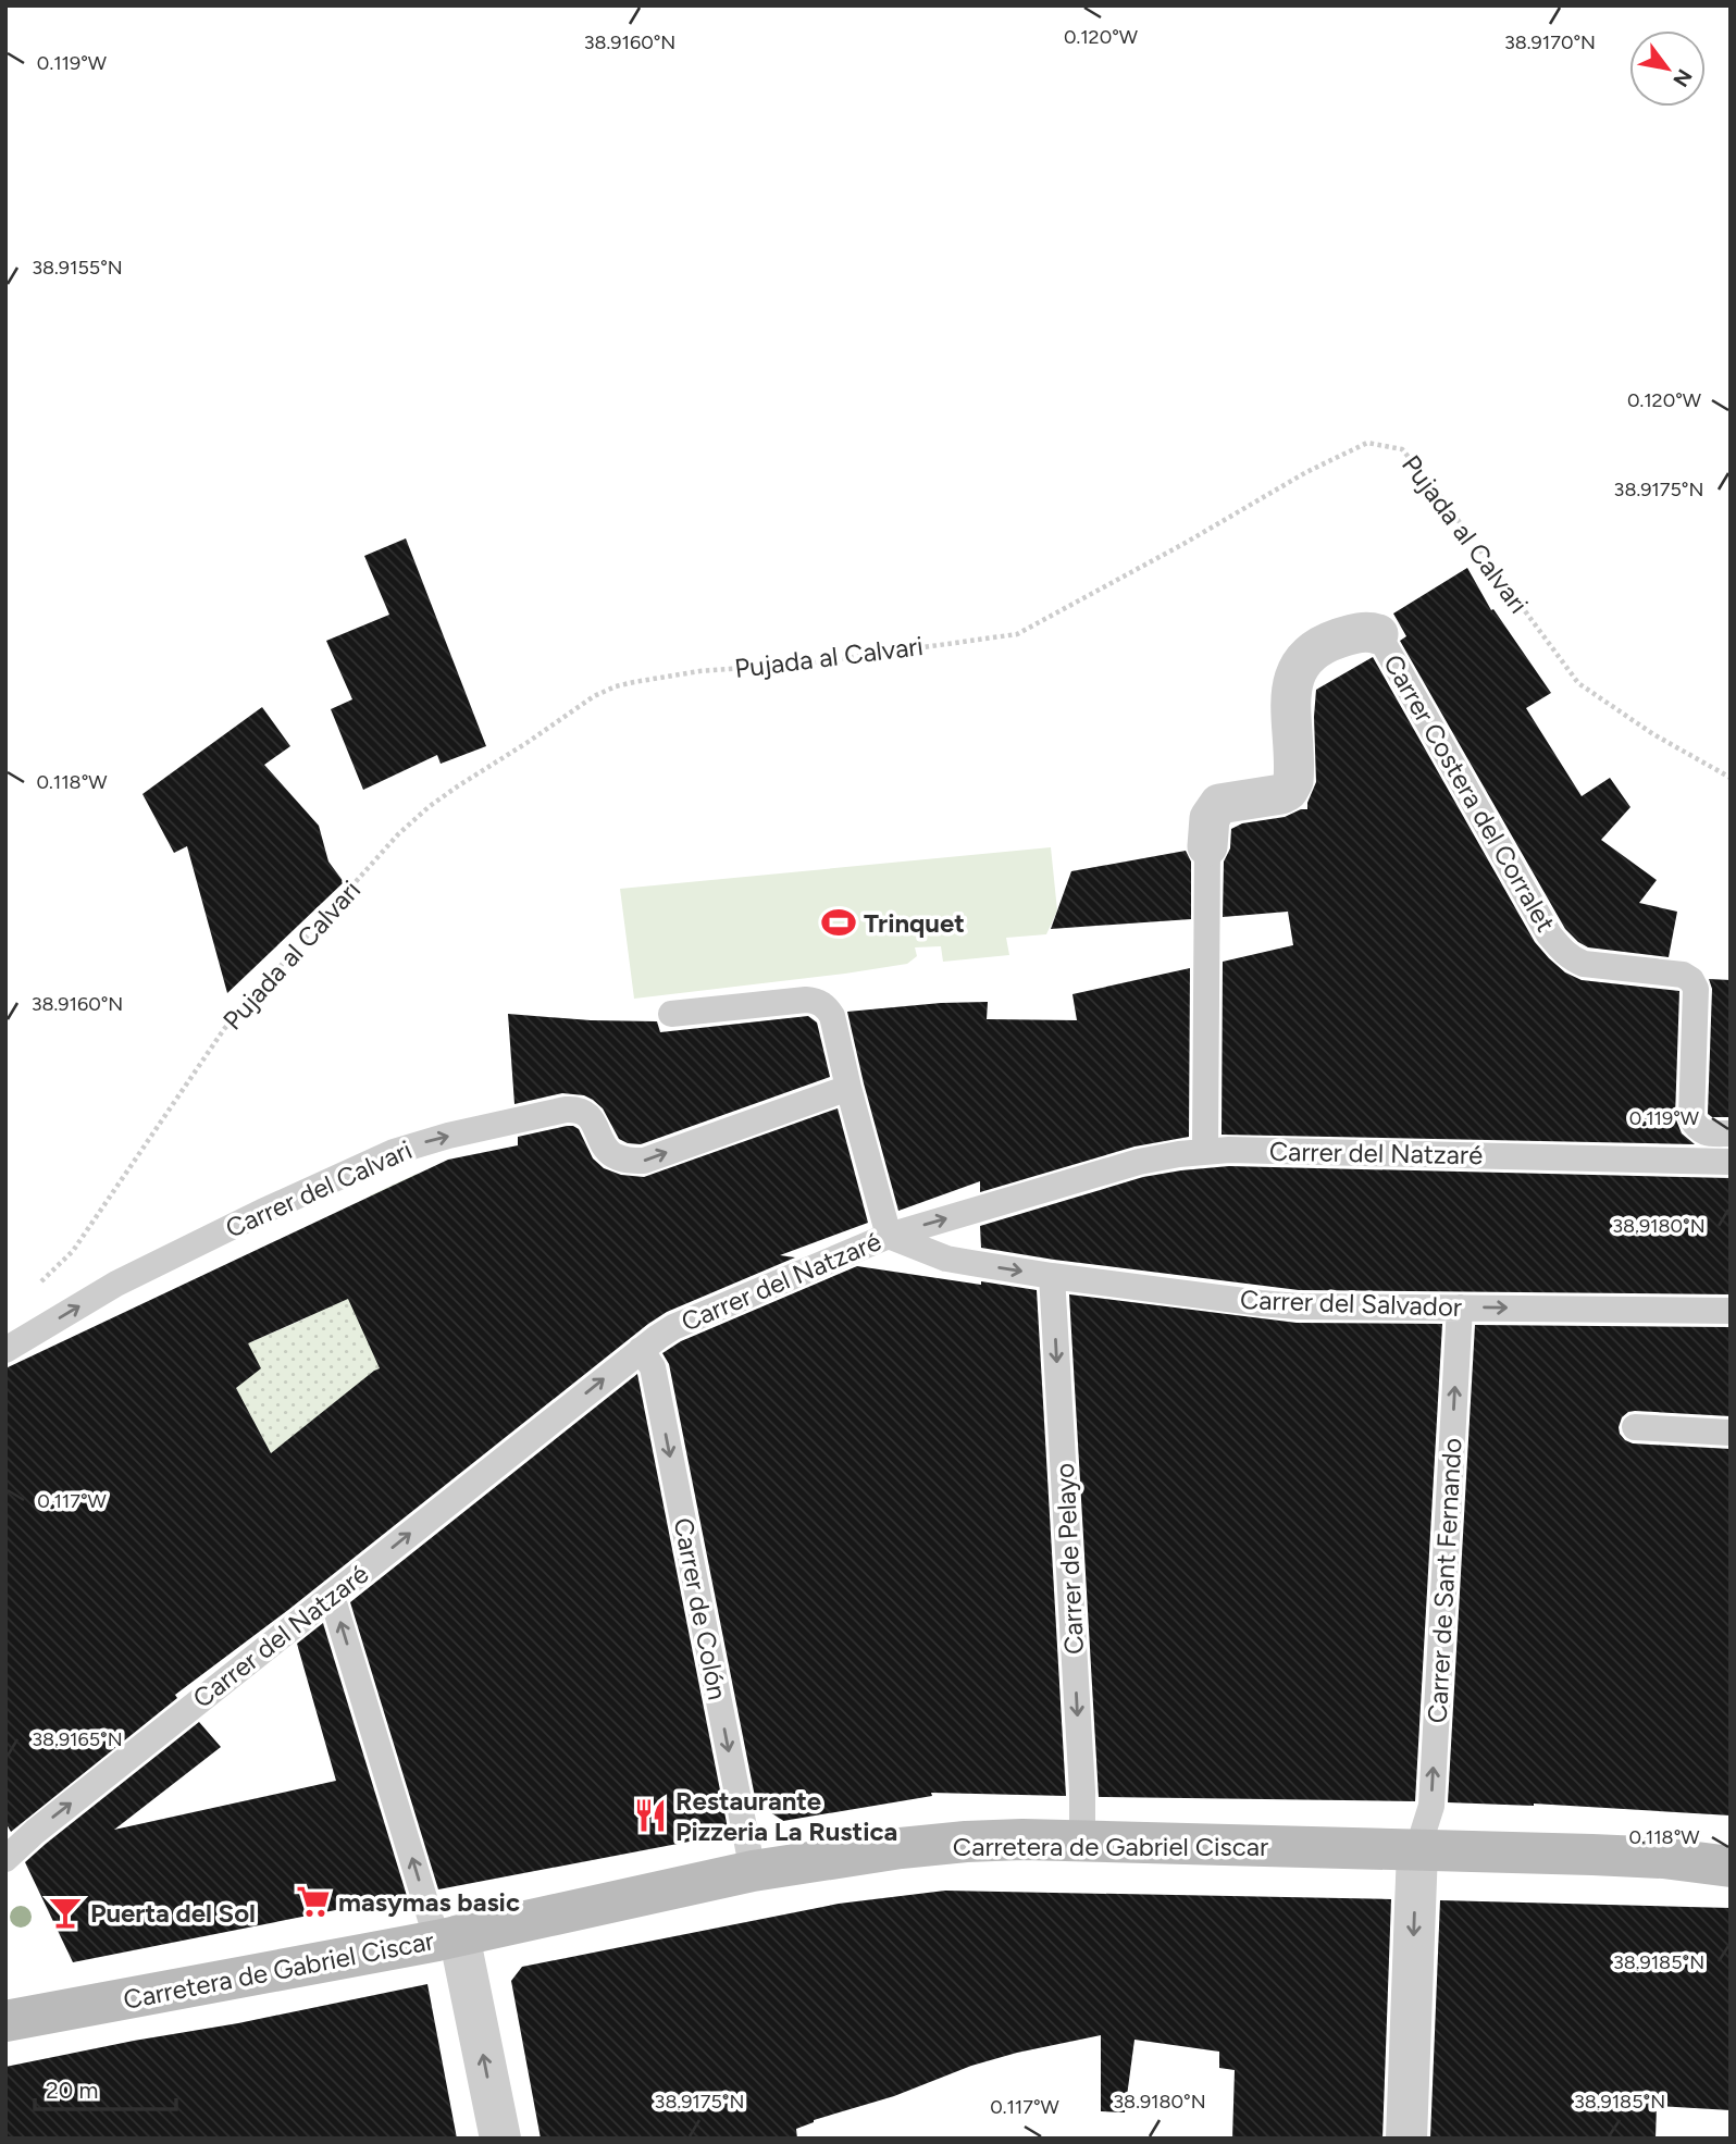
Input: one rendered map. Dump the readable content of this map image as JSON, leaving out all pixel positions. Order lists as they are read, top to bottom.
{
  "streets": {
    "main road": ["Carretera de Gabriel Ciscar"],
    "lane": [
      "Carrer Costera del Corralet",
      "Carrer del Natzaré",
      "Carrer del Calvari",
      "Carrer del Salvador",
      "Carrer de Pelayo",
      "Carrer de Sant Fernando",
      "Carrer de Colón"
    ],
    "path": ["Pujada al Calvari"]
  },
  "crossings": [
    ["Carrer del Natzaré", "Carrer del Salvador"],
    ["Carrer del Natzaré", "Carrer de Colón"],
    ["Carrer del Salvador", "Carrer de Pelayo"],
    ["Carrer del Salvador", "Carrer de Sant Fernando"],
    ["Carrer de Pelayo", "Carretera de Gabriel Ciscar"],
    ["Carrer de Sant Fernando", "Carretera de Gabriel Ciscar"],
    ["Carrer de Colón", "Carretera de Gabriel Ciscar"]
  ],
  "one_way": [
    "Carrer del Natzaré",
    "Carrer del Calvari",
    "Carrer del Salvador",
    "Carrer de Pelayo",
    "Carrer de Sant Fernando",
    "Carrer de Colón"
  ],
  "places": {
    "sports": ["Trinquet"],
    "restaurant": ["Restaurante Pizzeria La Rustica"],
    "supermarket": ["masymas basic"],
    "bar": ["Puerta del Sol"]
  },
  "scale_bar": "20 m",
  "north": "bottom right",
  "coordinates": [
    "0.120°W",
    "38.9160°N",
    "38.9170°N",
    "0.119°W",
    "38.9155°N",
    "38.9175°N",
    "0.118°W",
    "38.9180°N",
    "0.117°W",
    "38.9165°N",
    "38.9185°N"
  ]
}
